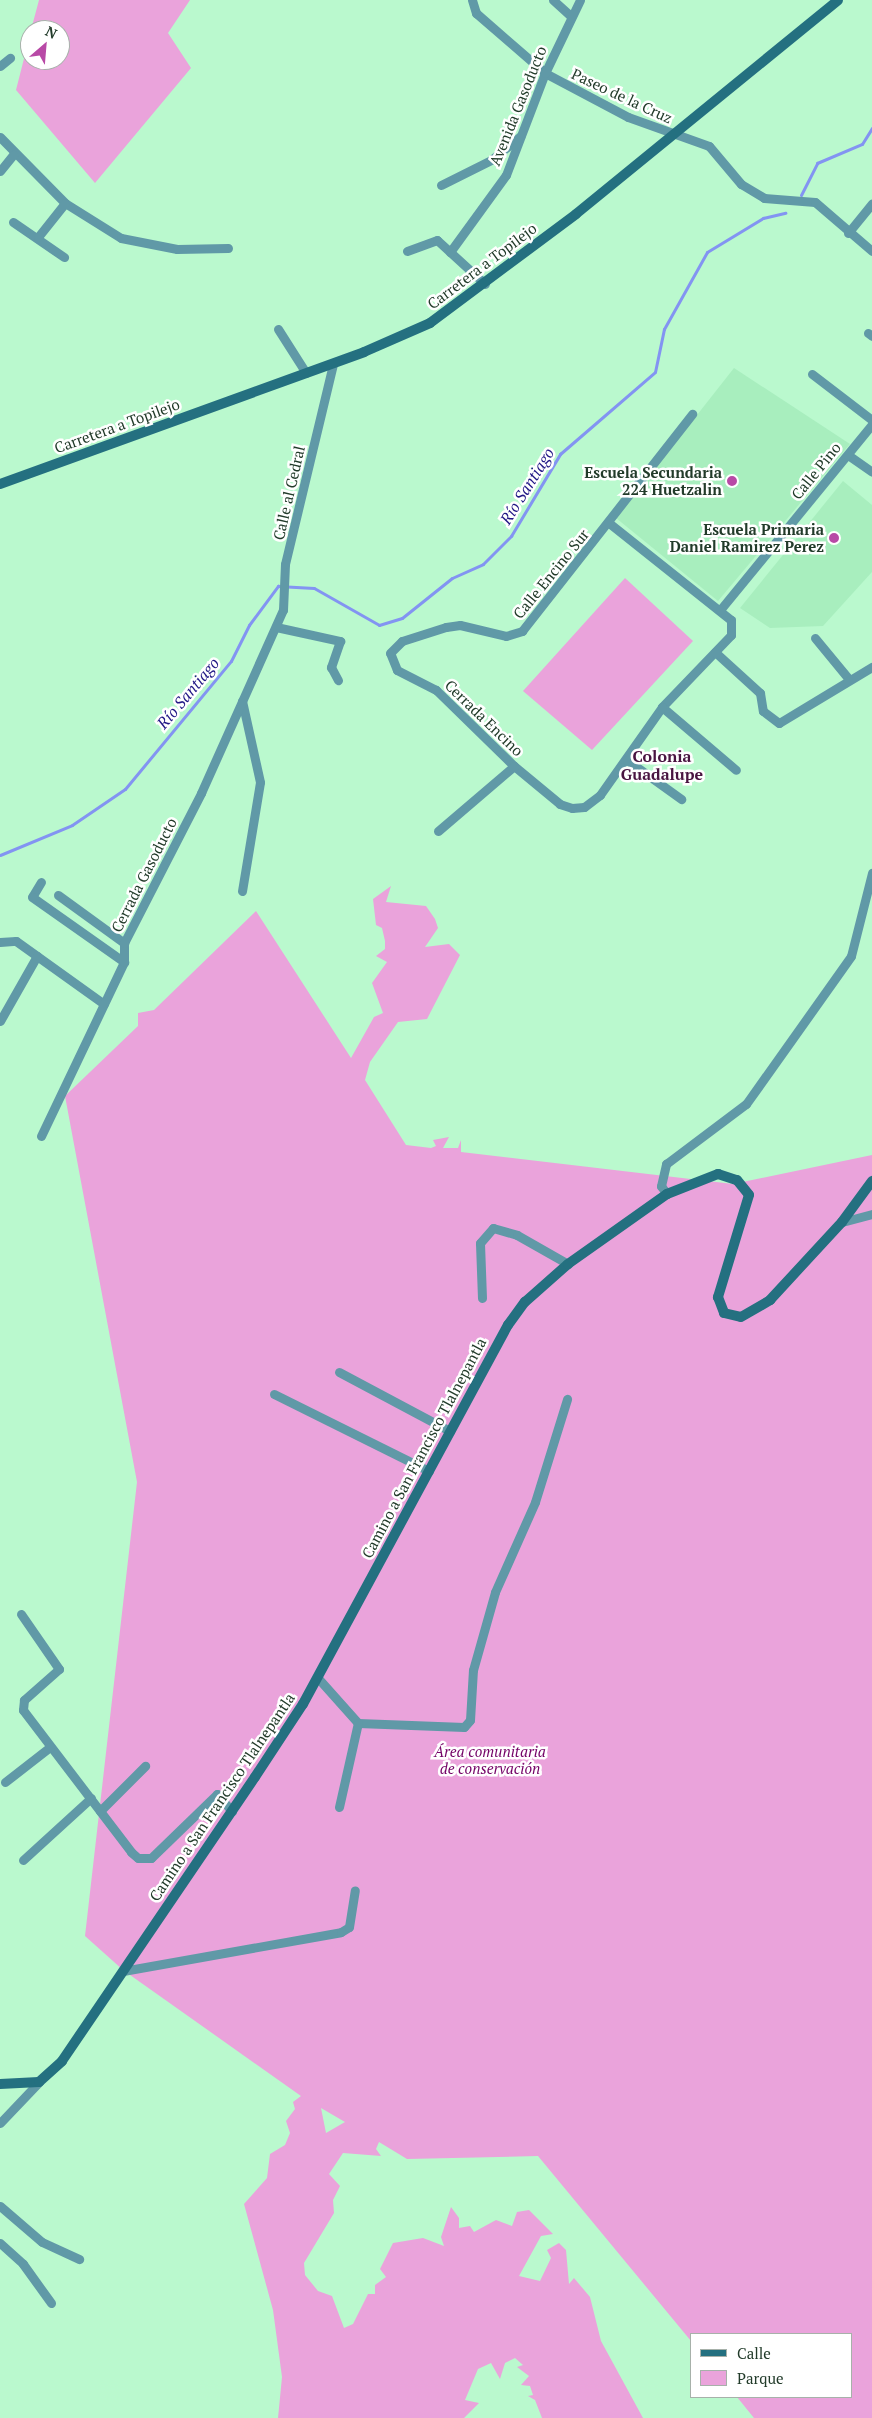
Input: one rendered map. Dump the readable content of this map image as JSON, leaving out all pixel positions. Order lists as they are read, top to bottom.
{
  "streets": {
    "street": [
      "Paseo de la Cruz",
      "Avenida Gasoducto",
      "Carretera a Topilejo",
      "Calle Pino",
      "Calle al Cedral",
      "Calle Encino Sur",
      "Cerrada Encino",
      "Cerrada Gasoducto",
      "Camino a San Francisco Tlalnepantla"
    ]
  },
  "crossings": [
    ["Paseo de la Cruz", "Avenida Gasoducto"],
    ["Paseo de la Cruz", "Carretera a Topilejo"],
    ["Carretera a Topilejo", "Calle al Cedral"],
    ["Calle al Cedral", "Cerrada Gasoducto"],
    ["Calle Encino Sur", "Cerrada Encino"]
  ],
  "districts": ["Colonia Guadalupe"],
  "water": ["Río Santiago"],
  "parks": ["Área comunitaria de conservación"],
  "places": ["Escuela Secundaria 224 Huetzalin", "Escuela Primaria Daniel Ramirez Perez"],
  "legend": ["Calle", "Parque"],
  "north": "top right"
}
